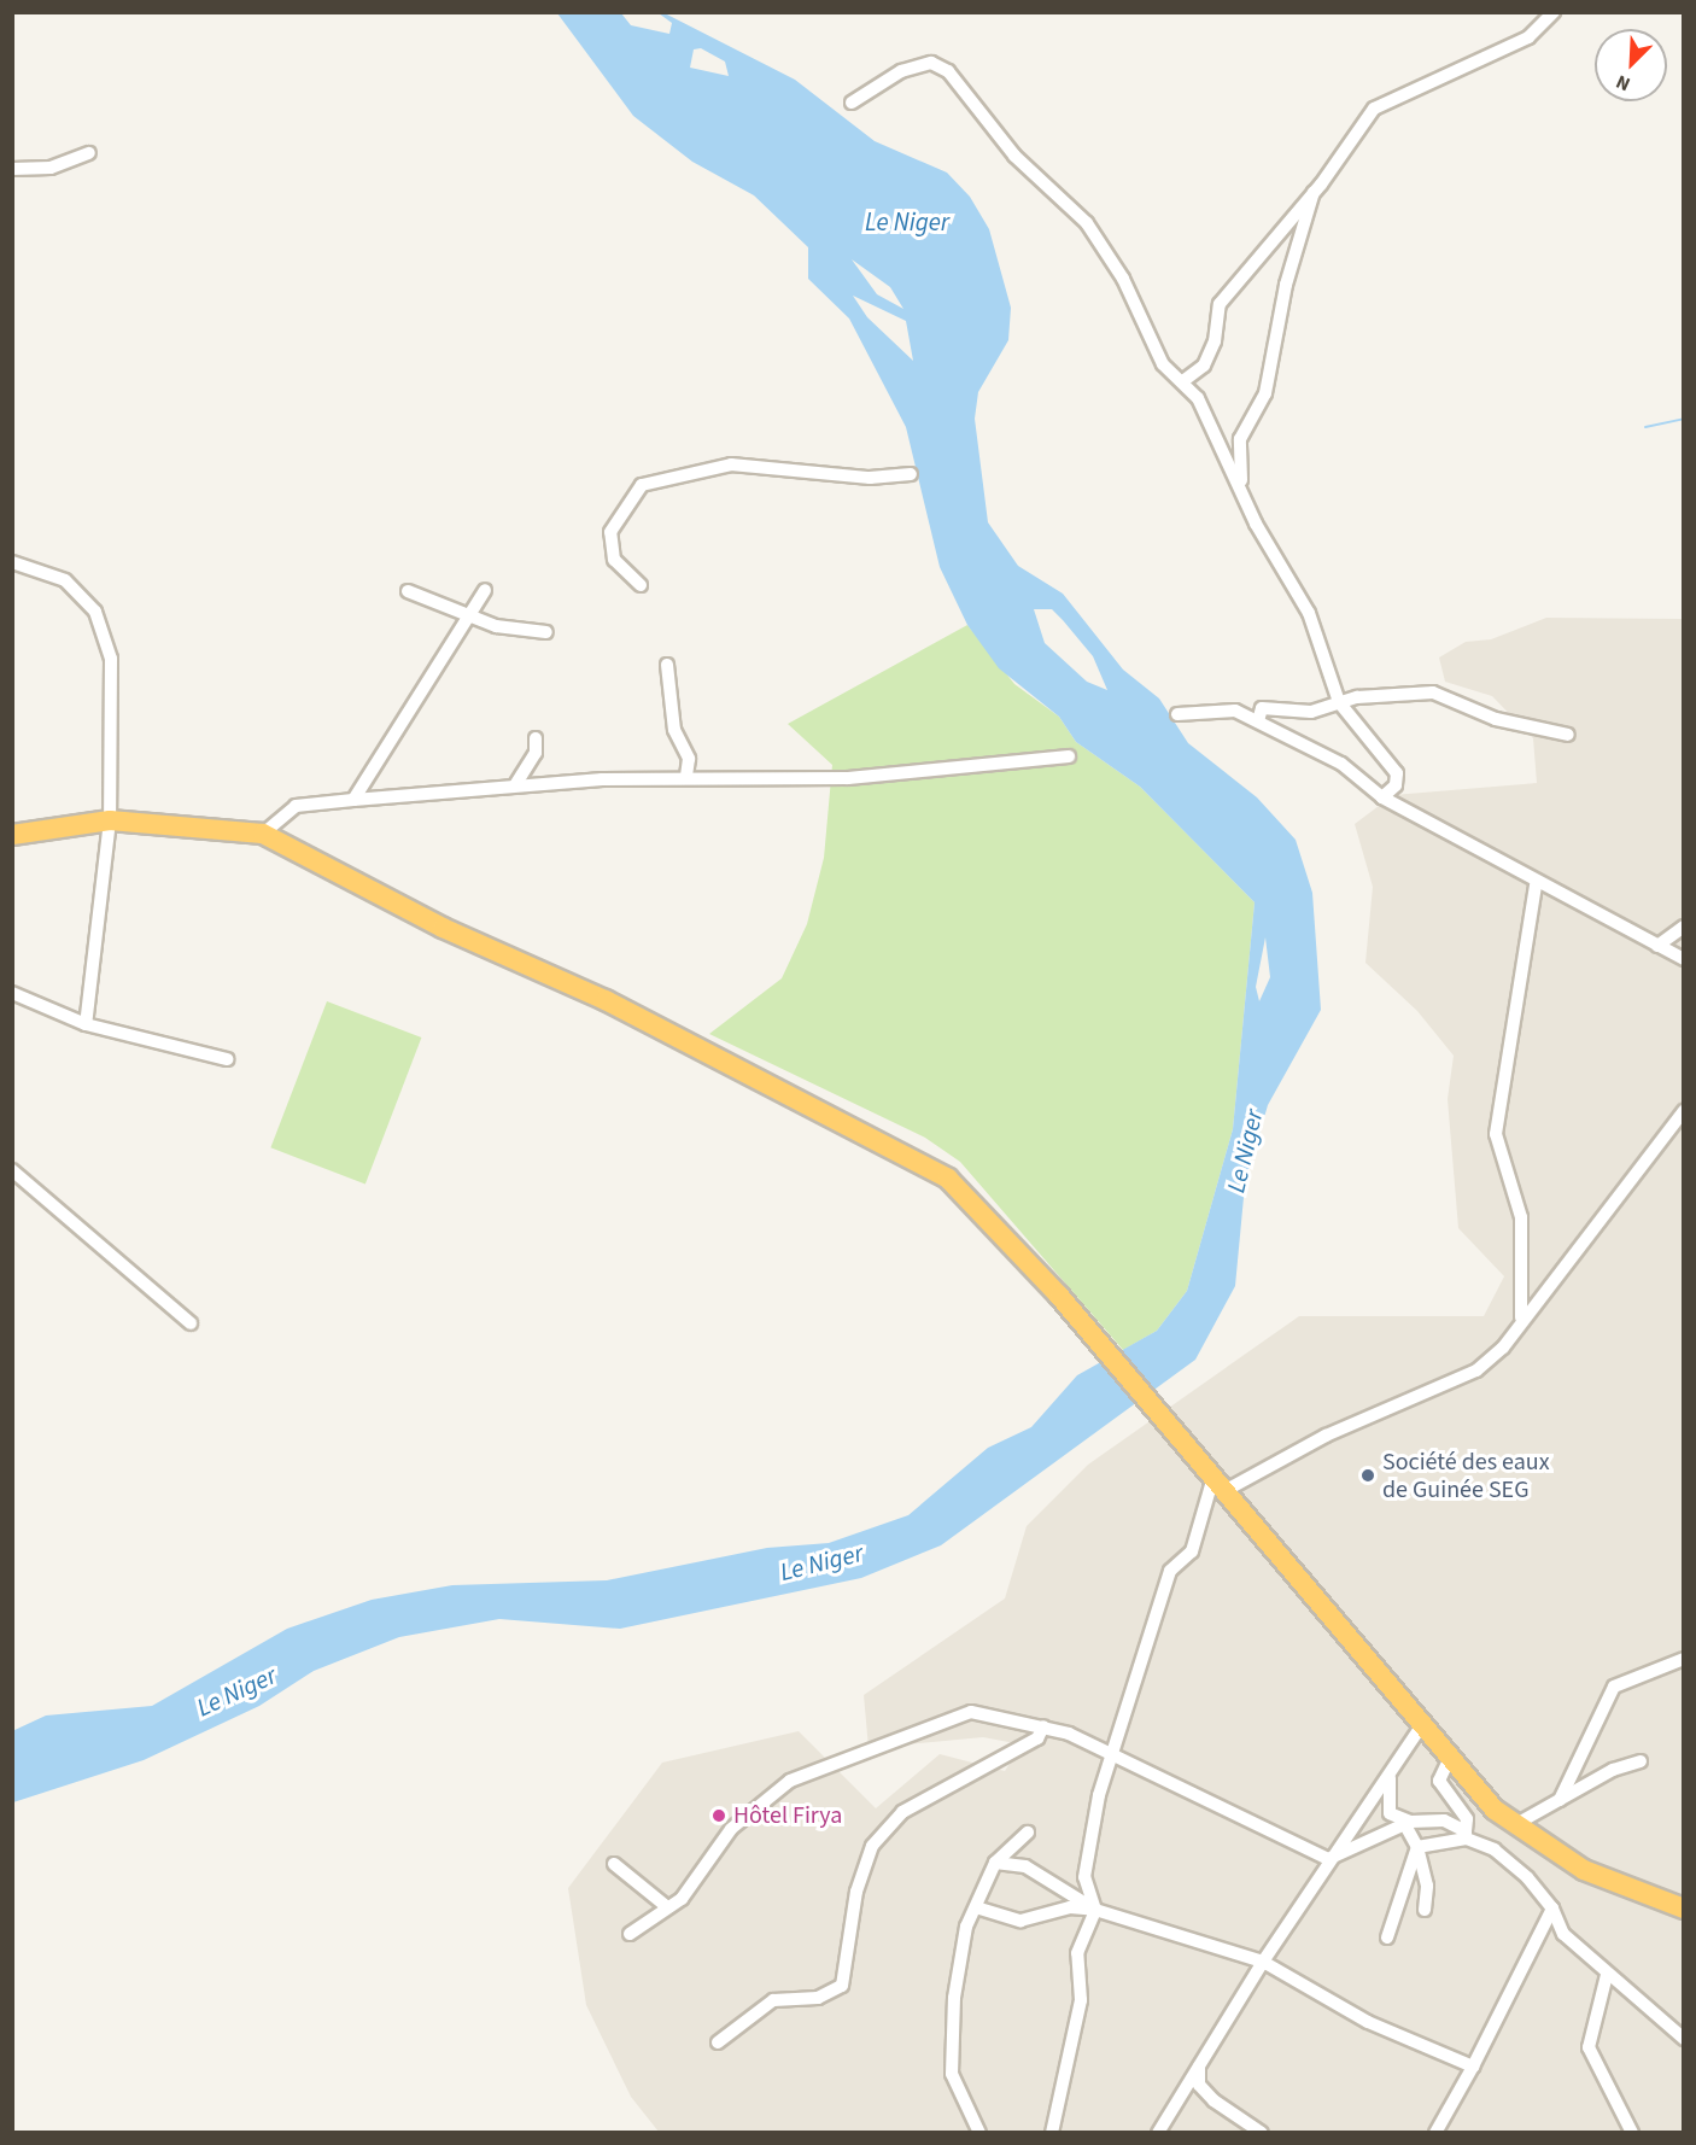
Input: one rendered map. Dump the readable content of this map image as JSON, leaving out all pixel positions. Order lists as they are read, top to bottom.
{
  "water": ["Le Niger"],
  "places": ["Société des eaux de Guinée SEG", "Hôtel Firya"],
  "north": "bottom left"
}
